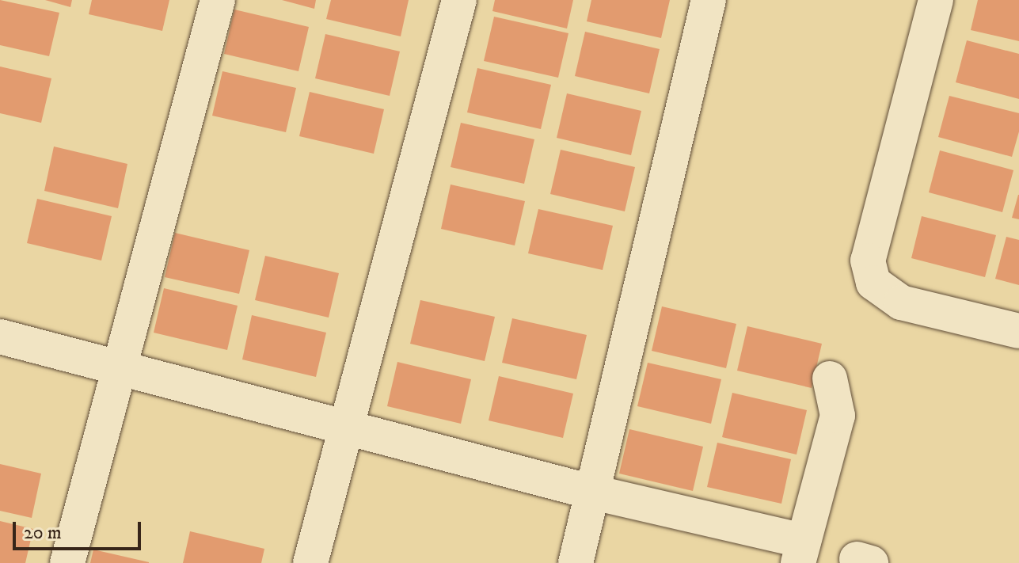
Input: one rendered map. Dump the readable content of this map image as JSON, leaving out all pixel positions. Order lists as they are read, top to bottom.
{
  "scale_bar": "20 m"
}
